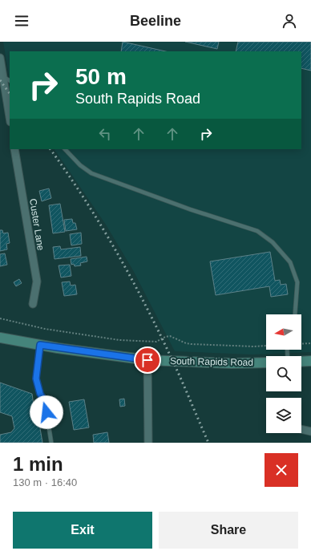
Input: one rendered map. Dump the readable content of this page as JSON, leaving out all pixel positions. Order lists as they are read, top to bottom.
{
  "streets": {
    "main road": ["South Rapids Road"],
    "street": ["Custer Lane"]
  },
  "north": "left",
  "page": {
    "header": "Beeline",
    "turn": ["50 m", "South Rapids Road"],
    "heading": ["1 min", "130 m · 16:40"],
    "buttons": ["Exit", "Share"]
  }
}
